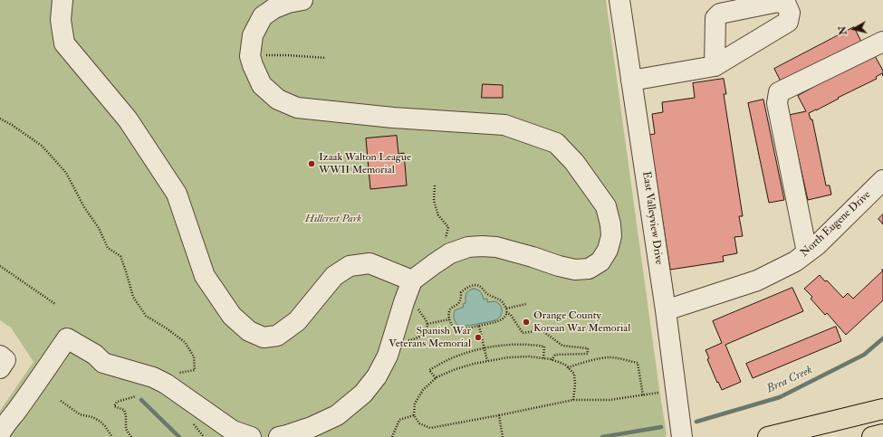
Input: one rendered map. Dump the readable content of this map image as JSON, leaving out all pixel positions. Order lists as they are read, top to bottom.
{
  "streets": {
    "street": ["East Valleyview Drive", "North Eugene Drive"]
  },
  "crossings": [
    ["East Valleyview Drive", "North Eugene Drive"]
  ],
  "water": ["Brea Creek"],
  "parks": ["Hillcrest Park"],
  "places": ["Izaak Walton League WWII Memorial", "Orange County Korean War Memorial", "Spanish War Veterans Memorial"],
  "north": "left"
}
